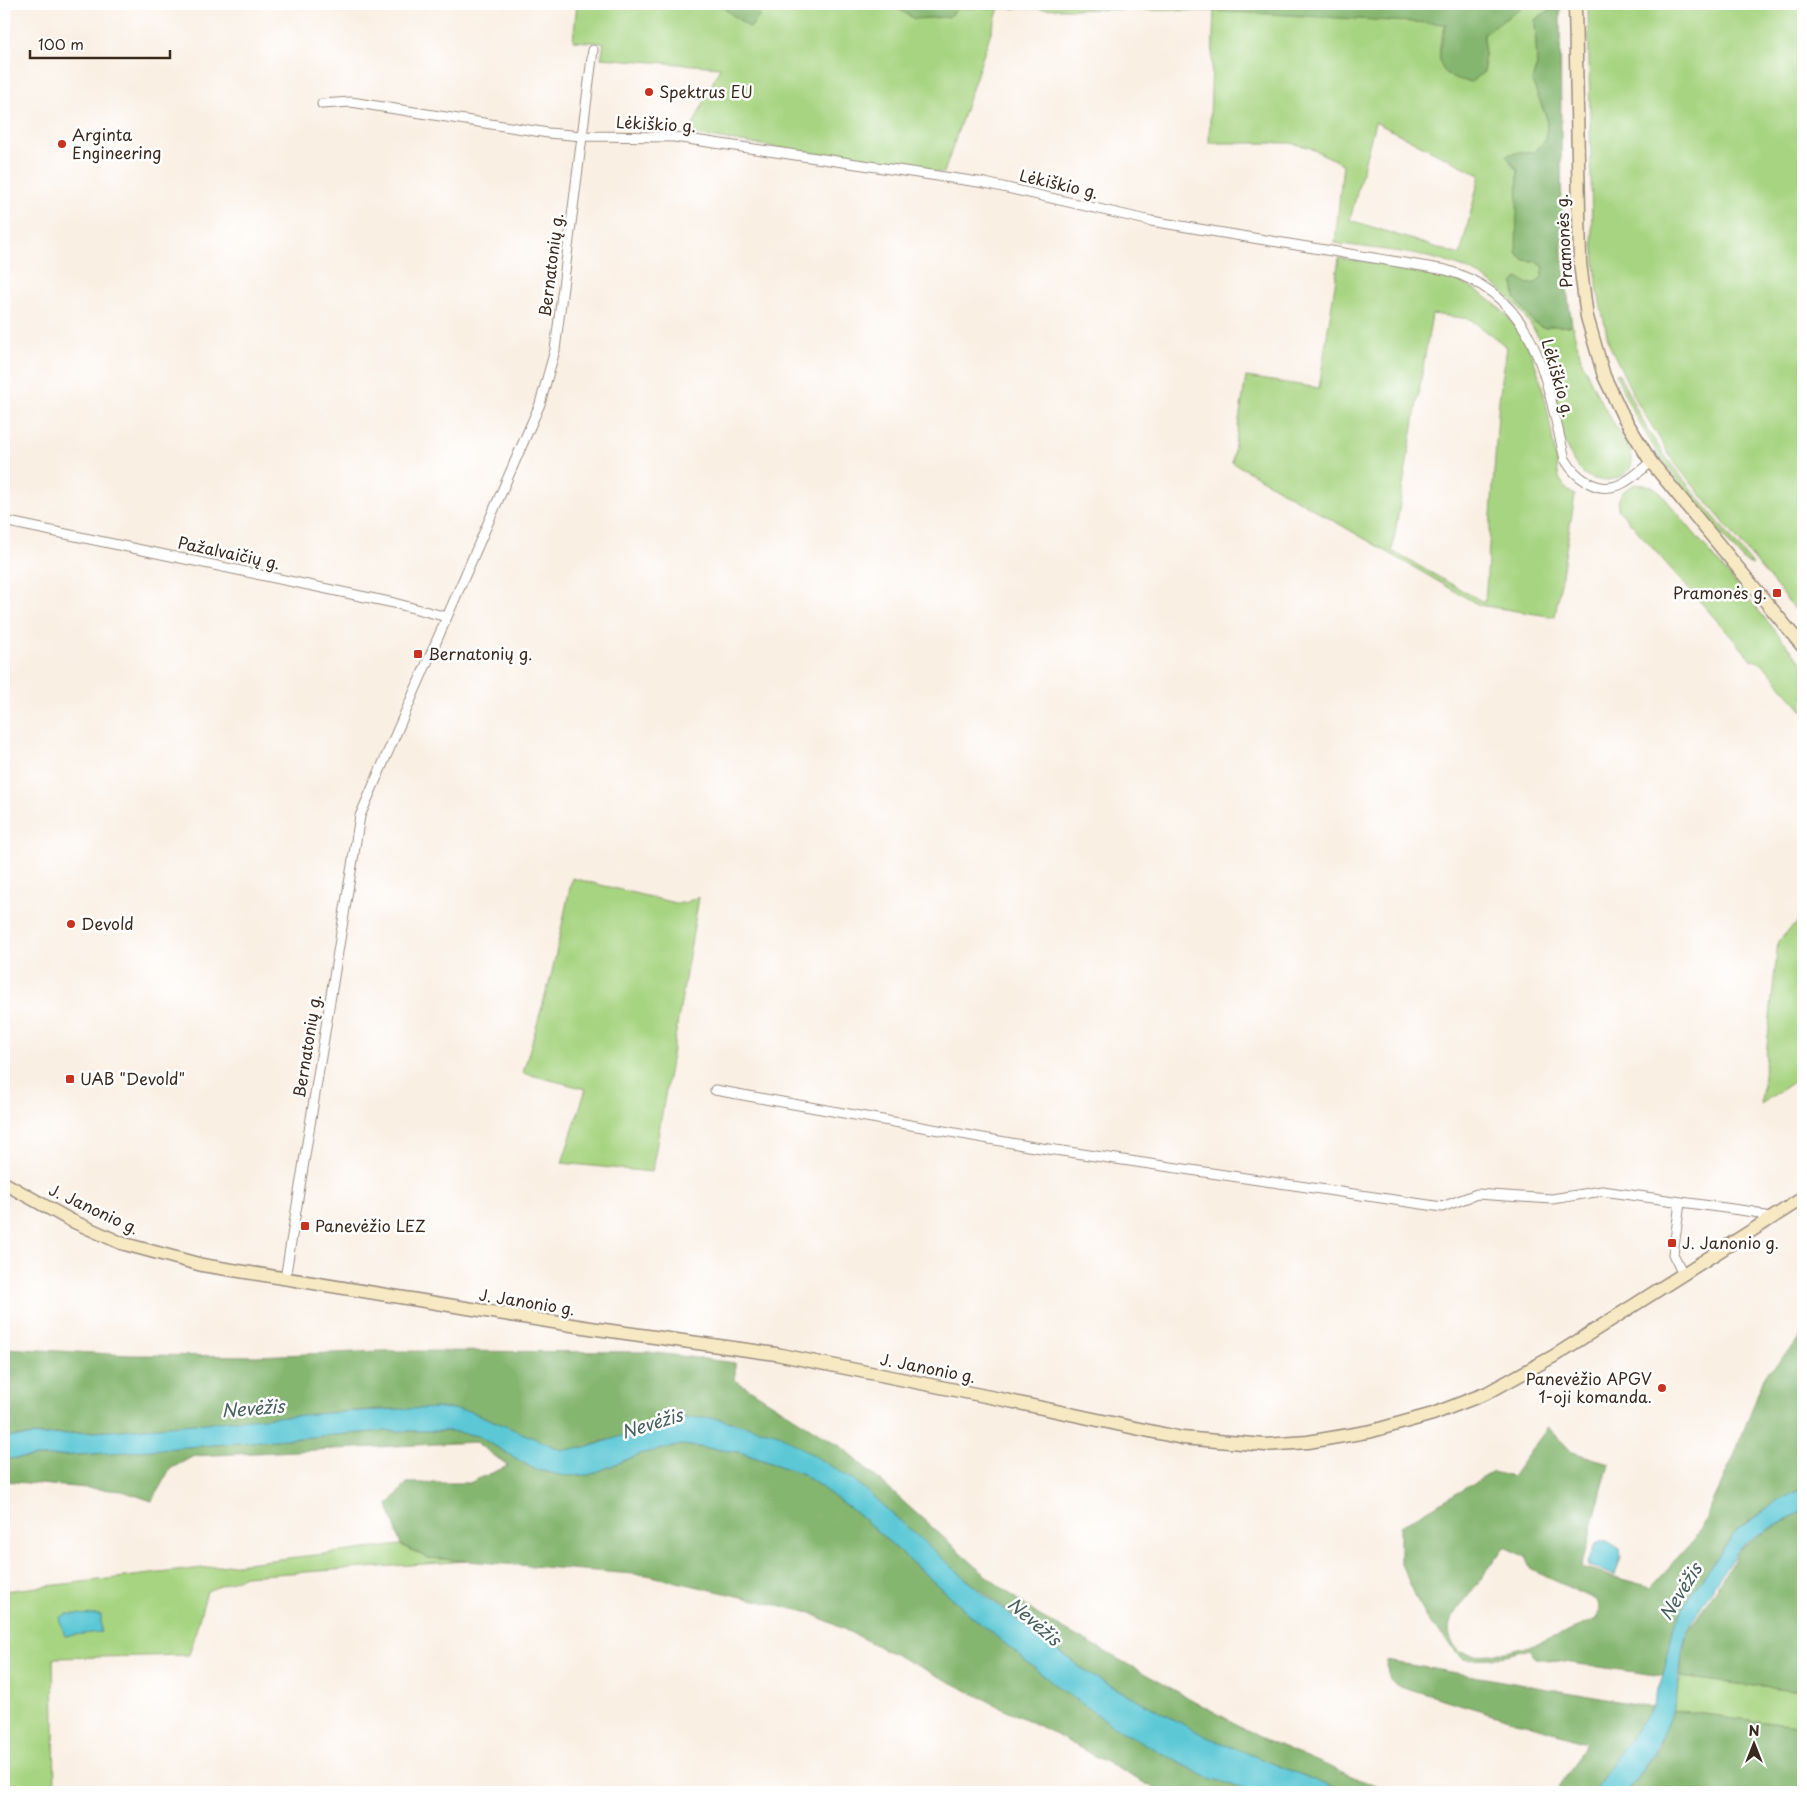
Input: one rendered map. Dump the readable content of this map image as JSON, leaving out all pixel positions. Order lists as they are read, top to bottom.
{
  "streets": {
    "street": [
      "Lėkiškio g.",
      "Pramonės g.",
      "Bernatonių g.",
      "Pažalvaičių g.",
      "J. Janonio g."
    ]
  },
  "crossings": [
    ["Lėkiškio g.", "Pramonės g."],
    ["Lėkiškio g.", "Bernatonių g."],
    ["Bernatonių g.", "Pažalvaičių g."],
    ["Bernatonių g.", "J. Janonio g."]
  ],
  "water": ["Nevėžis"],
  "places": {
    "other": [
      "Spektrus EU",
      "Arginta Engineering",
      "Devold",
      "Panevėžio APGV 1-oji komanda."
    ],
    "transit": [
      "Pramonės g.",
      "Bernatonių g.",
      "UAB \"Devold\"",
      "Panevėžio LEZ",
      "J. Janonio g."
    ]
  },
  "scale_bar": "100 m",
  "north": "top"
}
